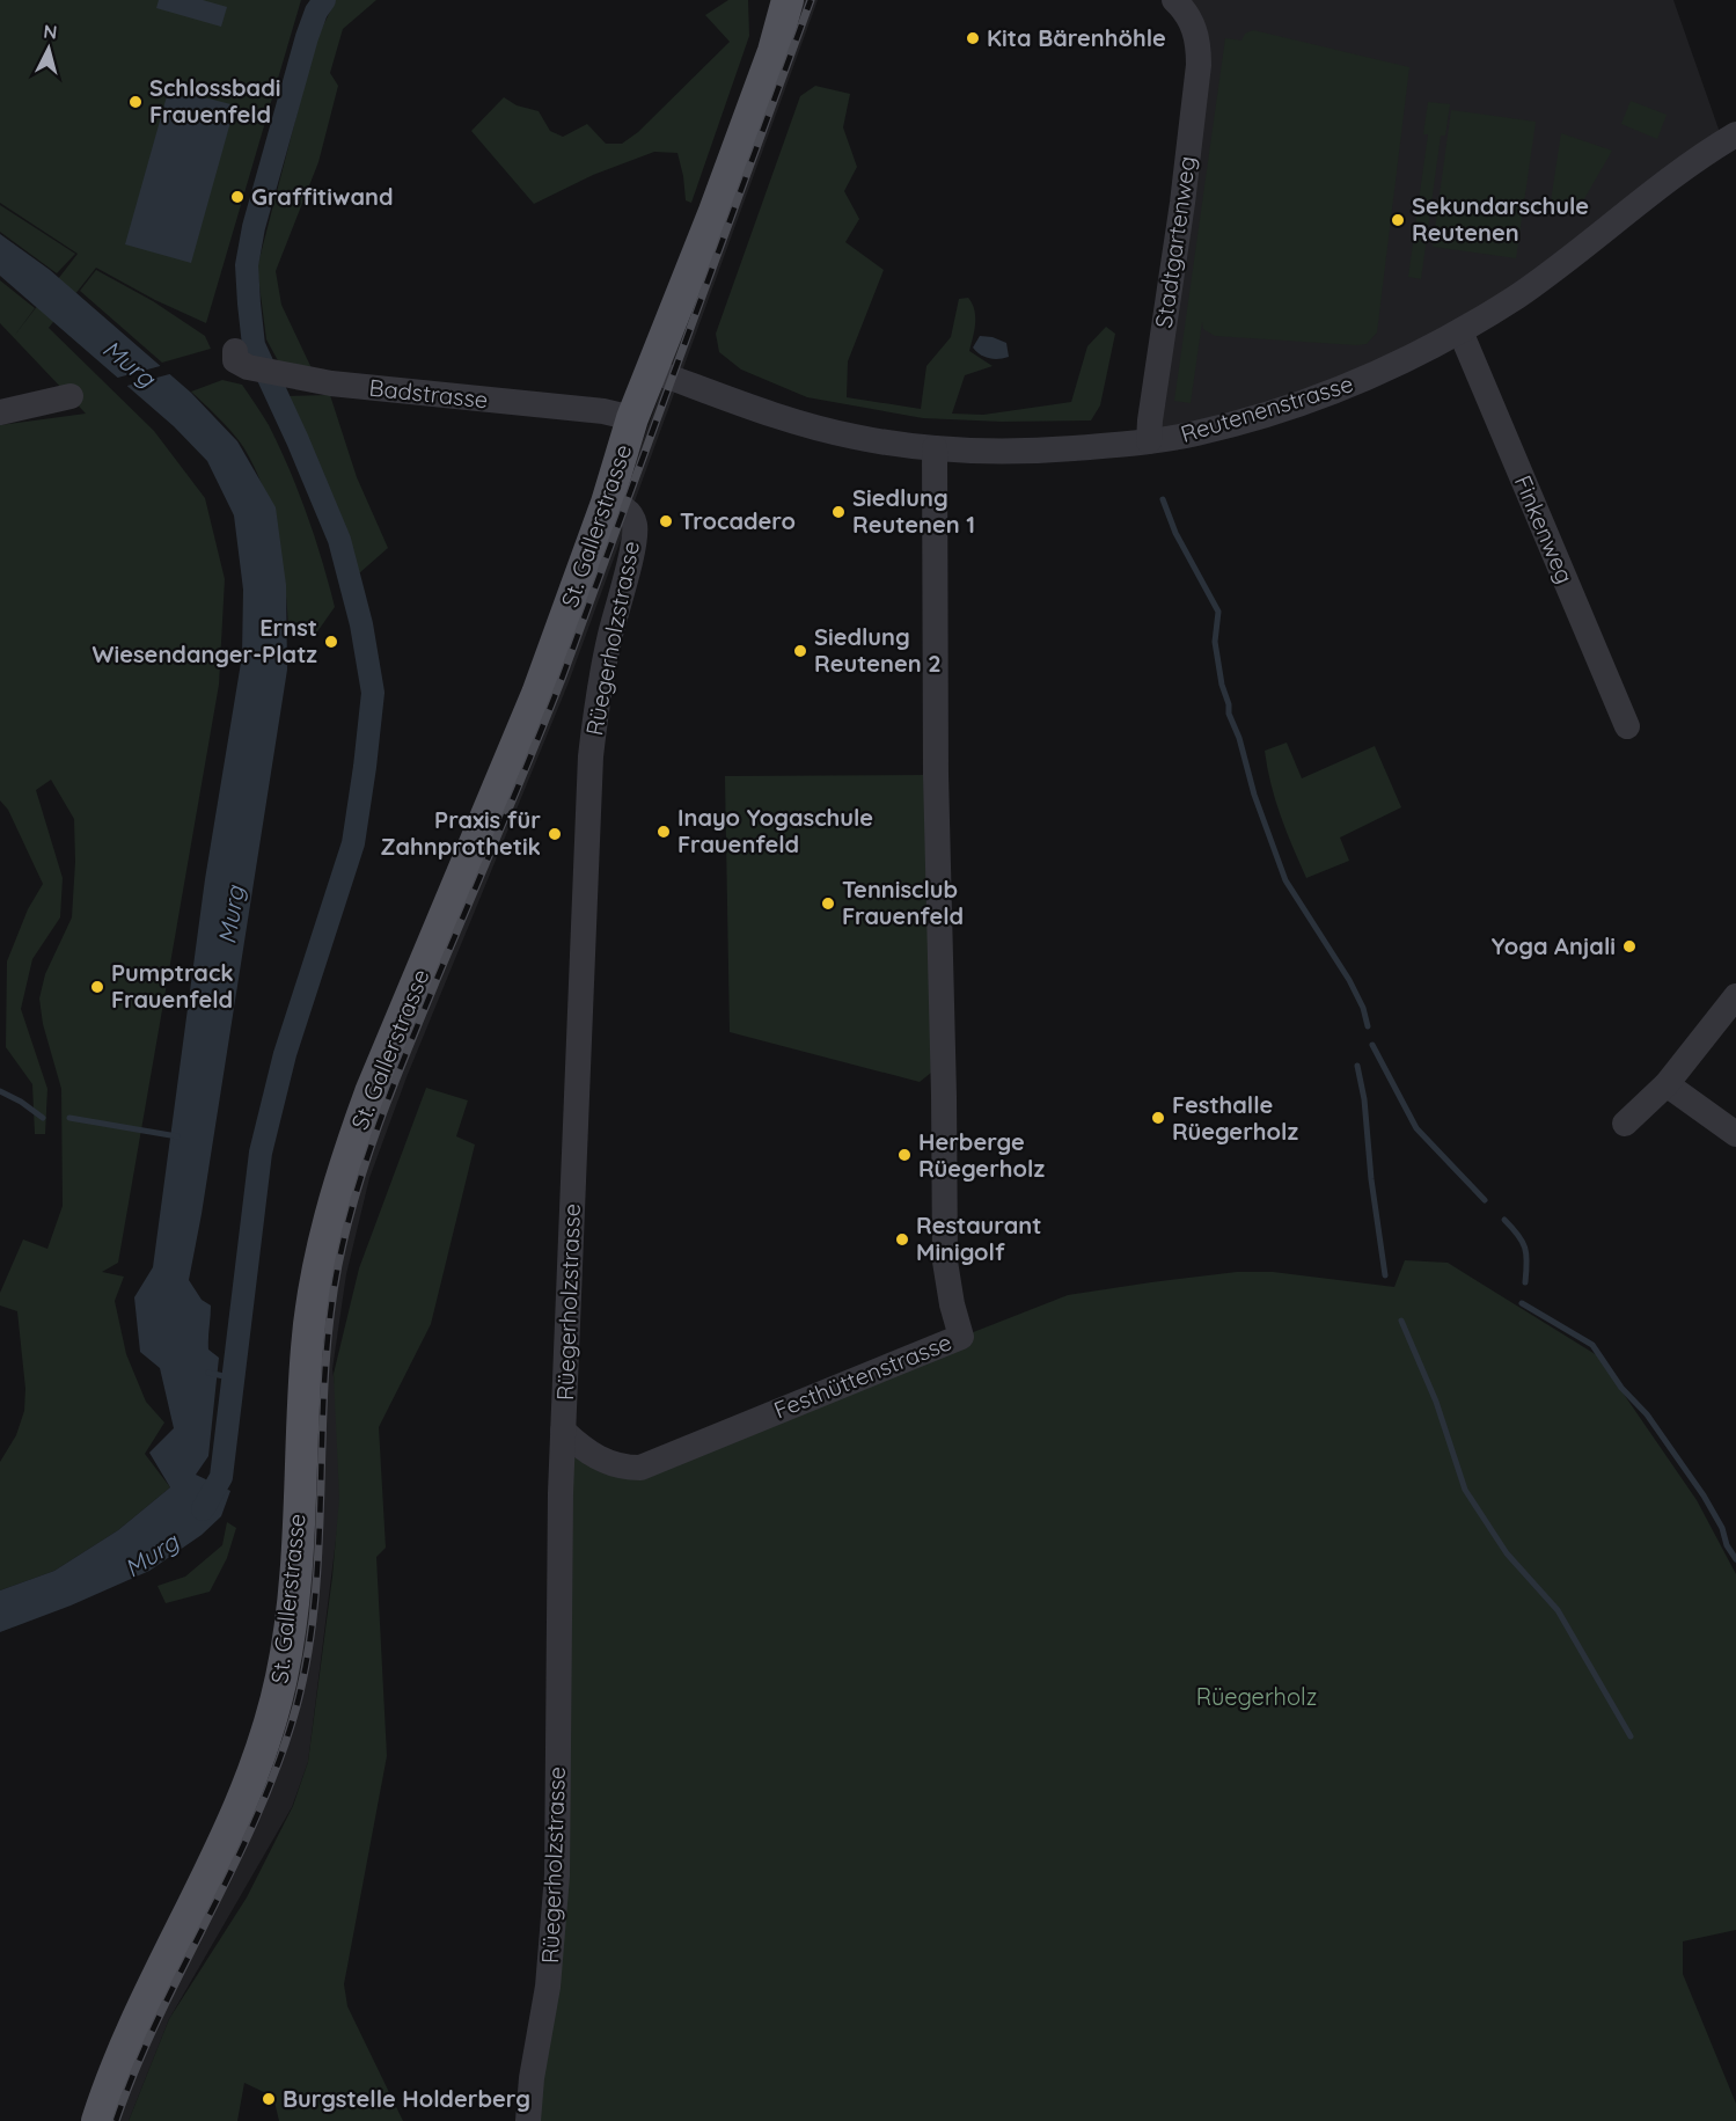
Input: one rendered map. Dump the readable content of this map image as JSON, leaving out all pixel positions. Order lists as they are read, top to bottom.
{
  "streets": {
    "main road": ["St. Gallerstrasse"],
    "street": [
      "Stadtgartenweg",
      "Badstrasse",
      "Reutenenstrasse",
      "Finkenweg",
      "Rüegerholzstrasse",
      "Festhüttenstrasse"
    ]
  },
  "crossings": [
    ["Stadtgartenweg", "Reutenenstrasse"],
    ["Badstrasse", "St. Gallerstrasse"],
    ["Reutenenstrasse", "St. Gallerstrasse"],
    ["Reutenenstrasse", "Finkenweg"],
    ["Reutenenstrasse", "Festhüttenstrasse"],
    ["St. Gallerstrasse", "Rüegerholzstrasse"],
    ["Rüegerholzstrasse", "Festhüttenstrasse"]
  ],
  "water": ["Murg"],
  "parks": ["Rüegerholz"],
  "places": [
    "Kita Bärenhöhle",
    "Schlossbadi Frauenfeld",
    "Graffitiwand",
    "Sekundarschule Reutenen",
    "Siedlung Reutenen 1",
    "Trocadero",
    "Ernst Wiesendanger-Platz",
    "Siedlung Reutenen 2",
    "Inayo Yogaschule Frauenfeld",
    "Praxis für Zahnprothetik",
    "Tennisclub Frauenfeld",
    "Yoga Anjali",
    "Pumptrack Frauenfeld",
    "Festhalle Rüegerholz",
    "Herberge Rüegerholz",
    "Restaurant Minigolf",
    "Burgstelle Holderberg"
  ],
  "north": "top"
}
